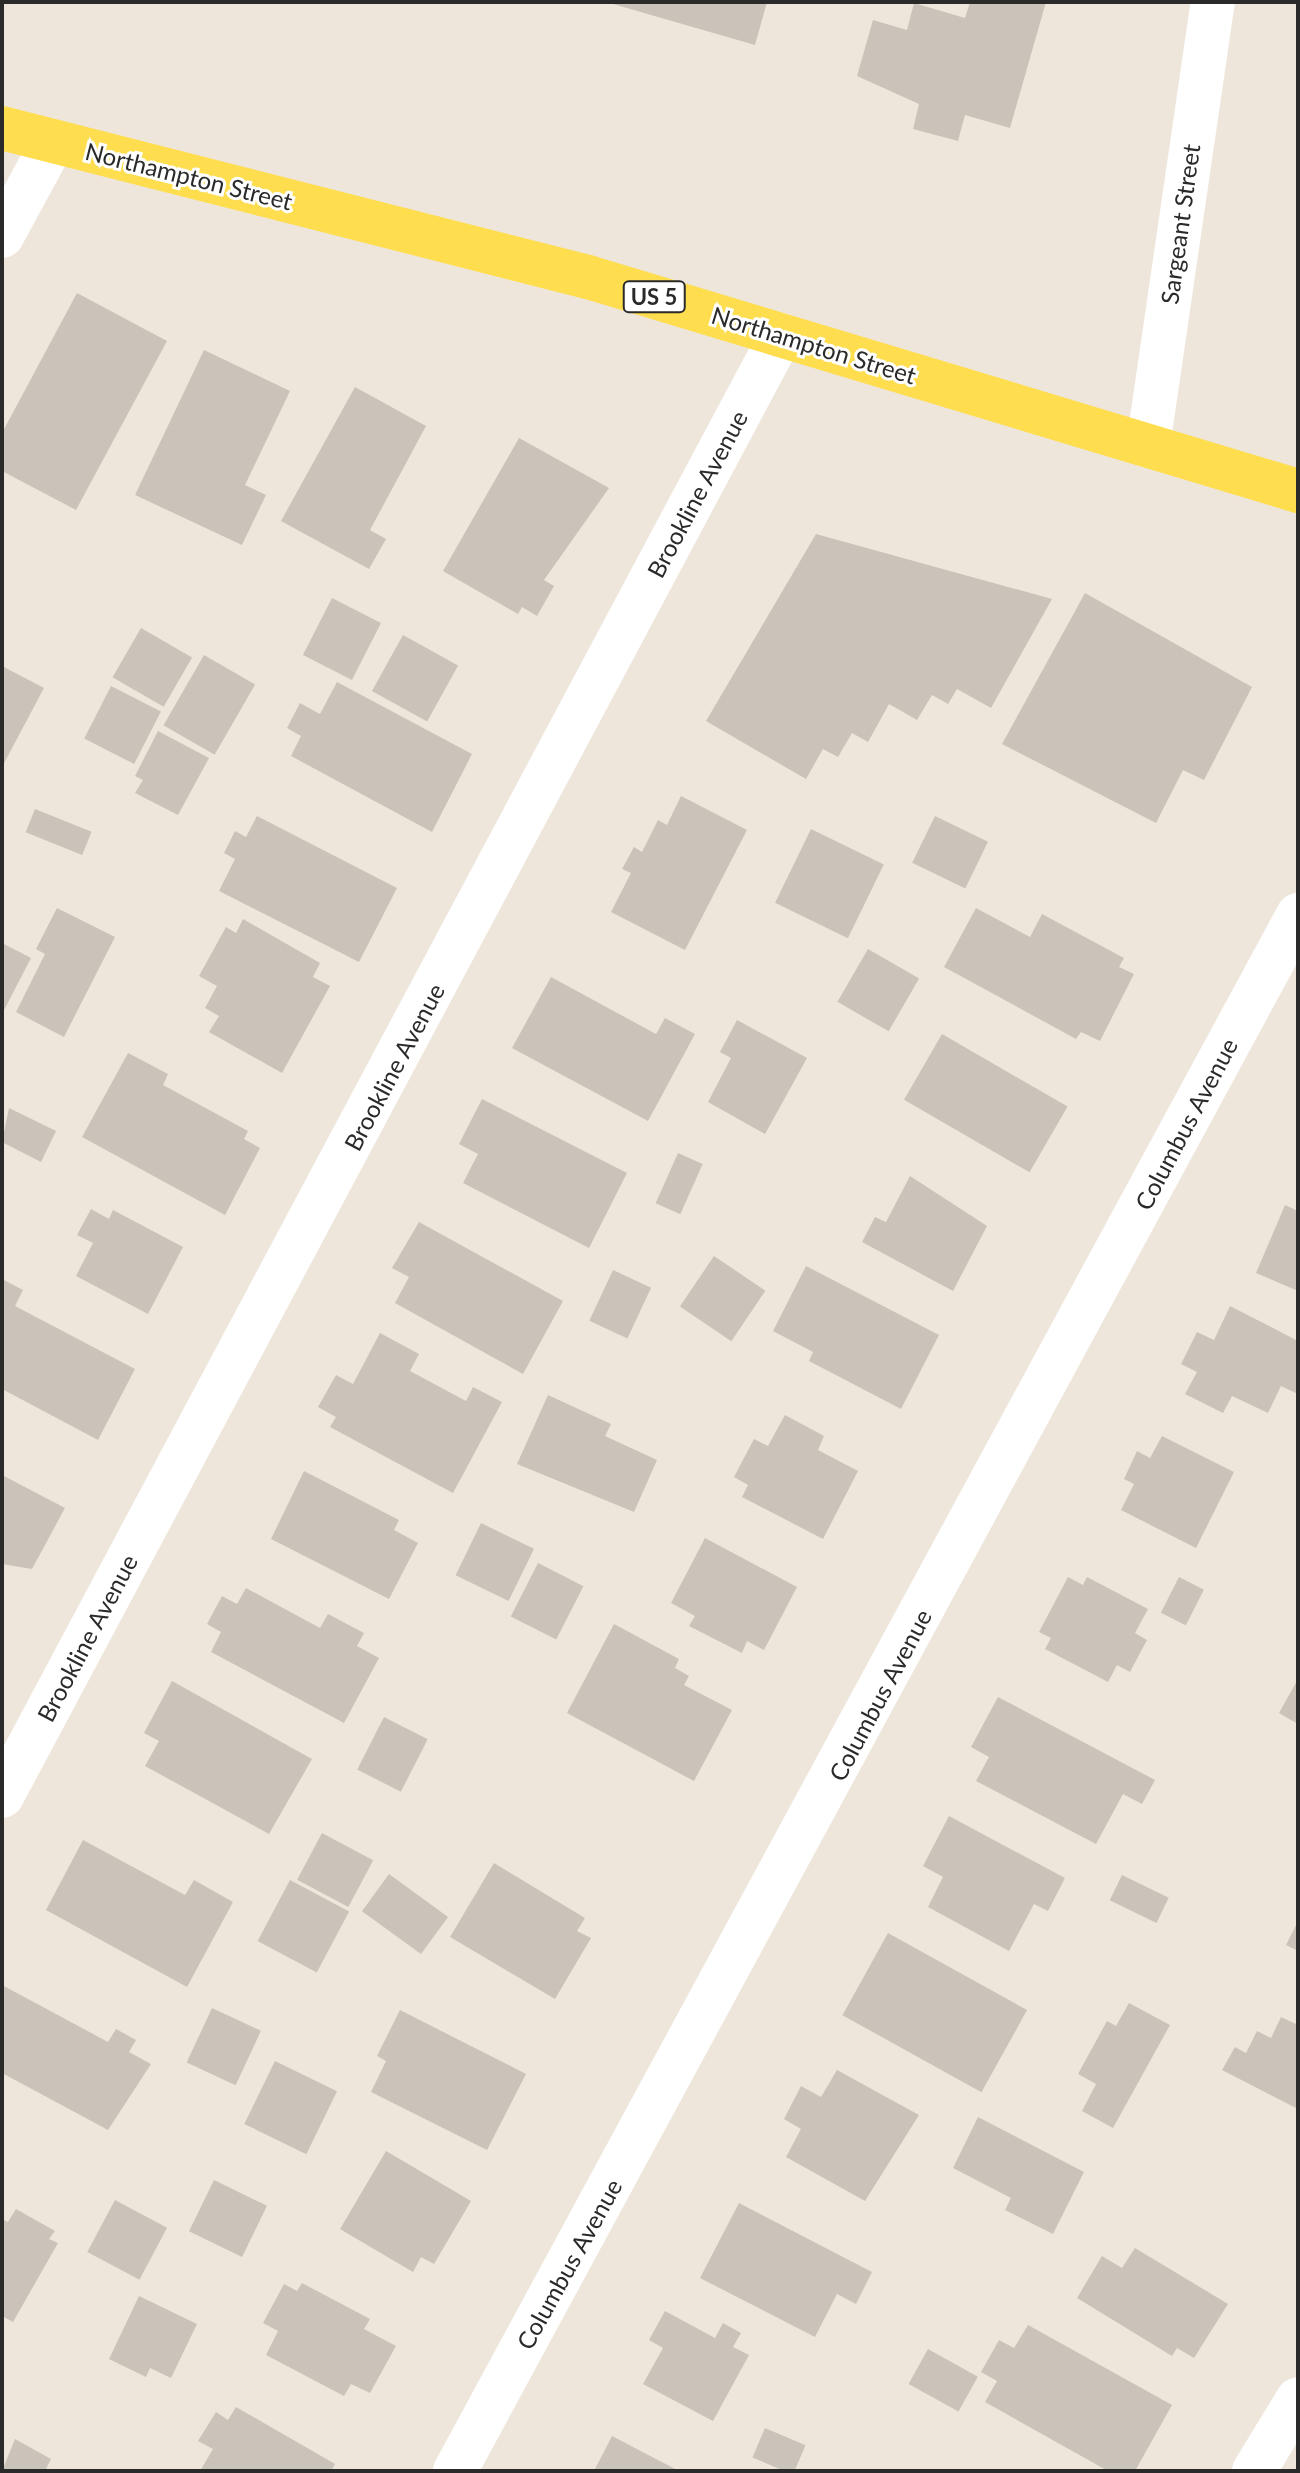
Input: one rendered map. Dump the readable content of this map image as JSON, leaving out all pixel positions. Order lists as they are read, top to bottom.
{
  "streets": {
    "main road": ["Northampton Street", "US 5"],
    "street": ["Sargeant Street", "Brookline Avenue", "Columbus Avenue"]
  },
  "crossings": [
    ["Northampton Street", "Sargeant Street"],
    ["Northampton Street", "Brookline Avenue"]
  ]
}
